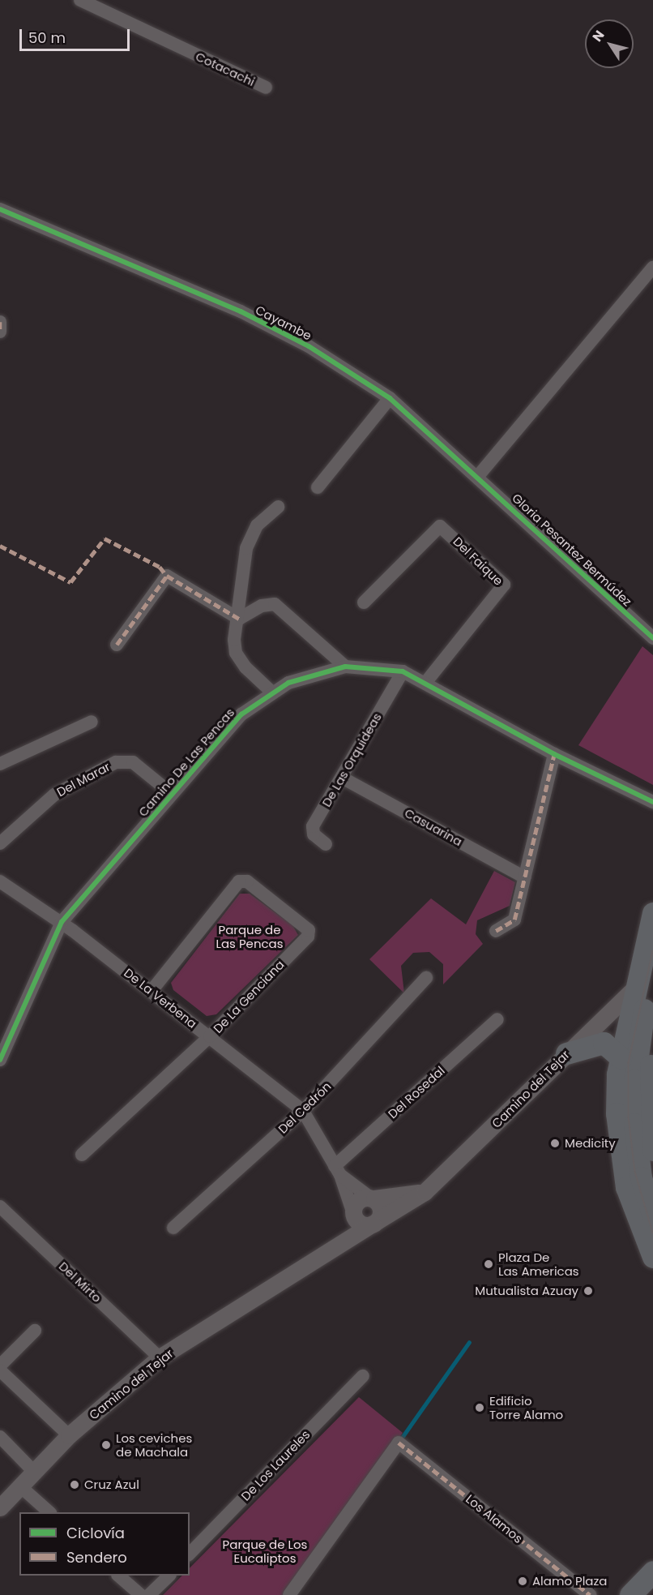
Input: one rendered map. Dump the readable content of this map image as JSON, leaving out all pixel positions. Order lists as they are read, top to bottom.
{
  "streets": {
    "street": [
      "Cotacachi",
      "Cayambe",
      "Gloria Pesantez Bermúdez",
      "Del Faique",
      "De Las Orquideas",
      "Camino De Las Pencas",
      "Del Marar",
      "Casuarina",
      "De La Genciana",
      "De La Verbena",
      "Camino del Tejar",
      "Del Rosedal",
      "Del Cedrón",
      "Del Mirto",
      "De Los Laureles",
      "Los Alamos"
    ]
  },
  "crossings": [
    ["Cayambe", "Gloria Pesantez Bermúdez"],
    ["Del Faique", "Camino De Las Pencas"],
    ["De Las Orquideas", "Camino De Las Pencas"],
    ["De Las Orquideas", "Casuarina"],
    ["Camino De Las Pencas", "Del Marar"],
    ["Camino De Las Pencas", "De La Verbena"],
    ["De La Genciana", "De La Verbena"],
    ["De La Verbena", "Camino del Tejar"],
    ["De La Verbena", "Del Rosedal"],
    ["De La Verbena", "Del Cedrón"],
    ["Camino del Tejar", "Del Mirto"]
  ],
  "parks": ["Parque de Las Pencas", "Parque de Los Eucaliptos"],
  "places": [
    "Medicity",
    "Plaza De Las Americas",
    "Mutualista Azuay",
    "Edificio Torre Alamo",
    "Los ceviches de Machala",
    "Cruz Azul",
    "Alamo Plaza"
  ],
  "legend": ["Ciclovía", "Sendero"],
  "scale_bar": "50 m",
  "north": "top left"
}
